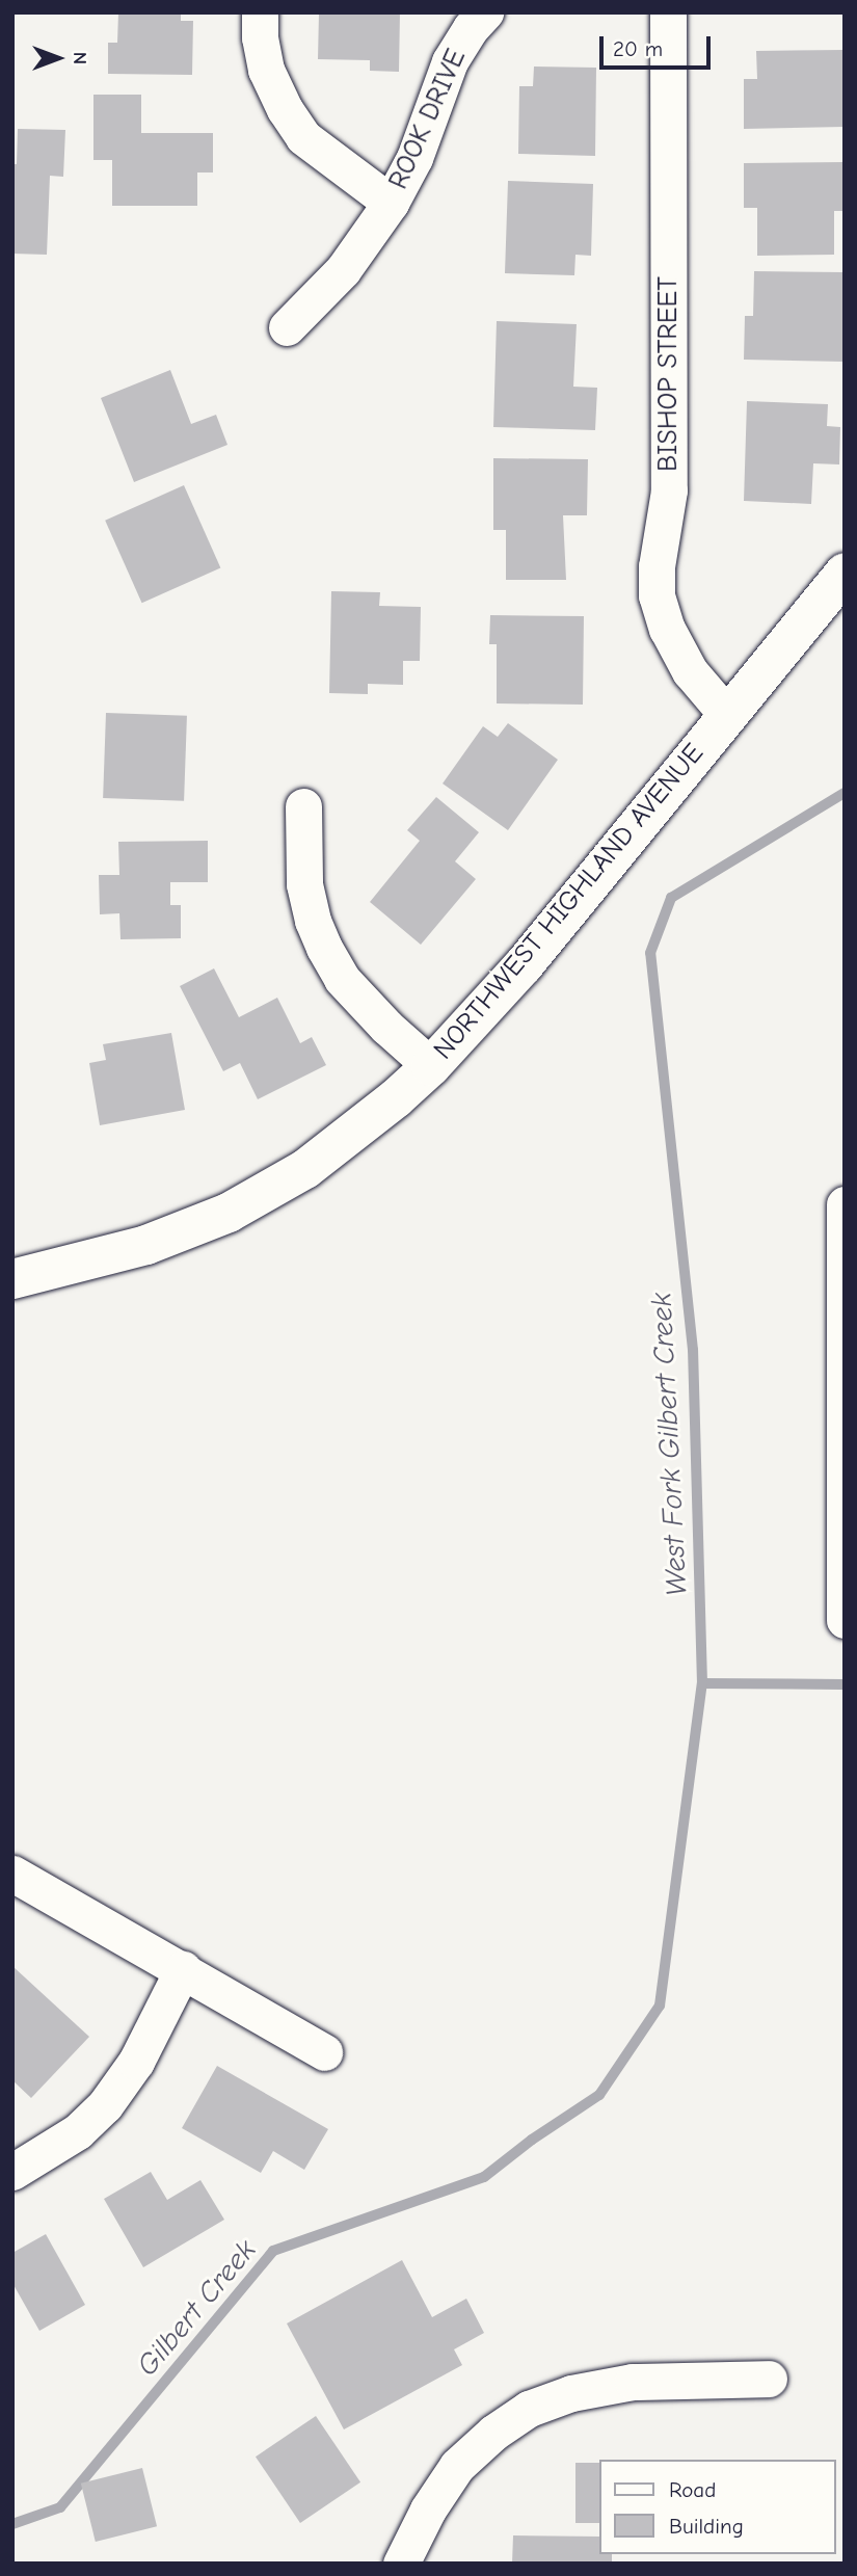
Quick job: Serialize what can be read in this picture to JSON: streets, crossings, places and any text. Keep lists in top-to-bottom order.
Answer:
{
  "streets": {
    "main road": ["NORTHWEST HIGHLAND AVENUE"],
    "street": ["ROOK DRIVE", "BISHOP STREET"]
  },
  "crossings": [
    ["BISHOP STREET", "NORTHWEST HIGHLAND AVENUE"]
  ],
  "water": ["West Fork Gilbert Creek", "Gilbert Creek"],
  "legend": ["Road", "Building"],
  "scale_bar": "20 m",
  "north": "right"
}
